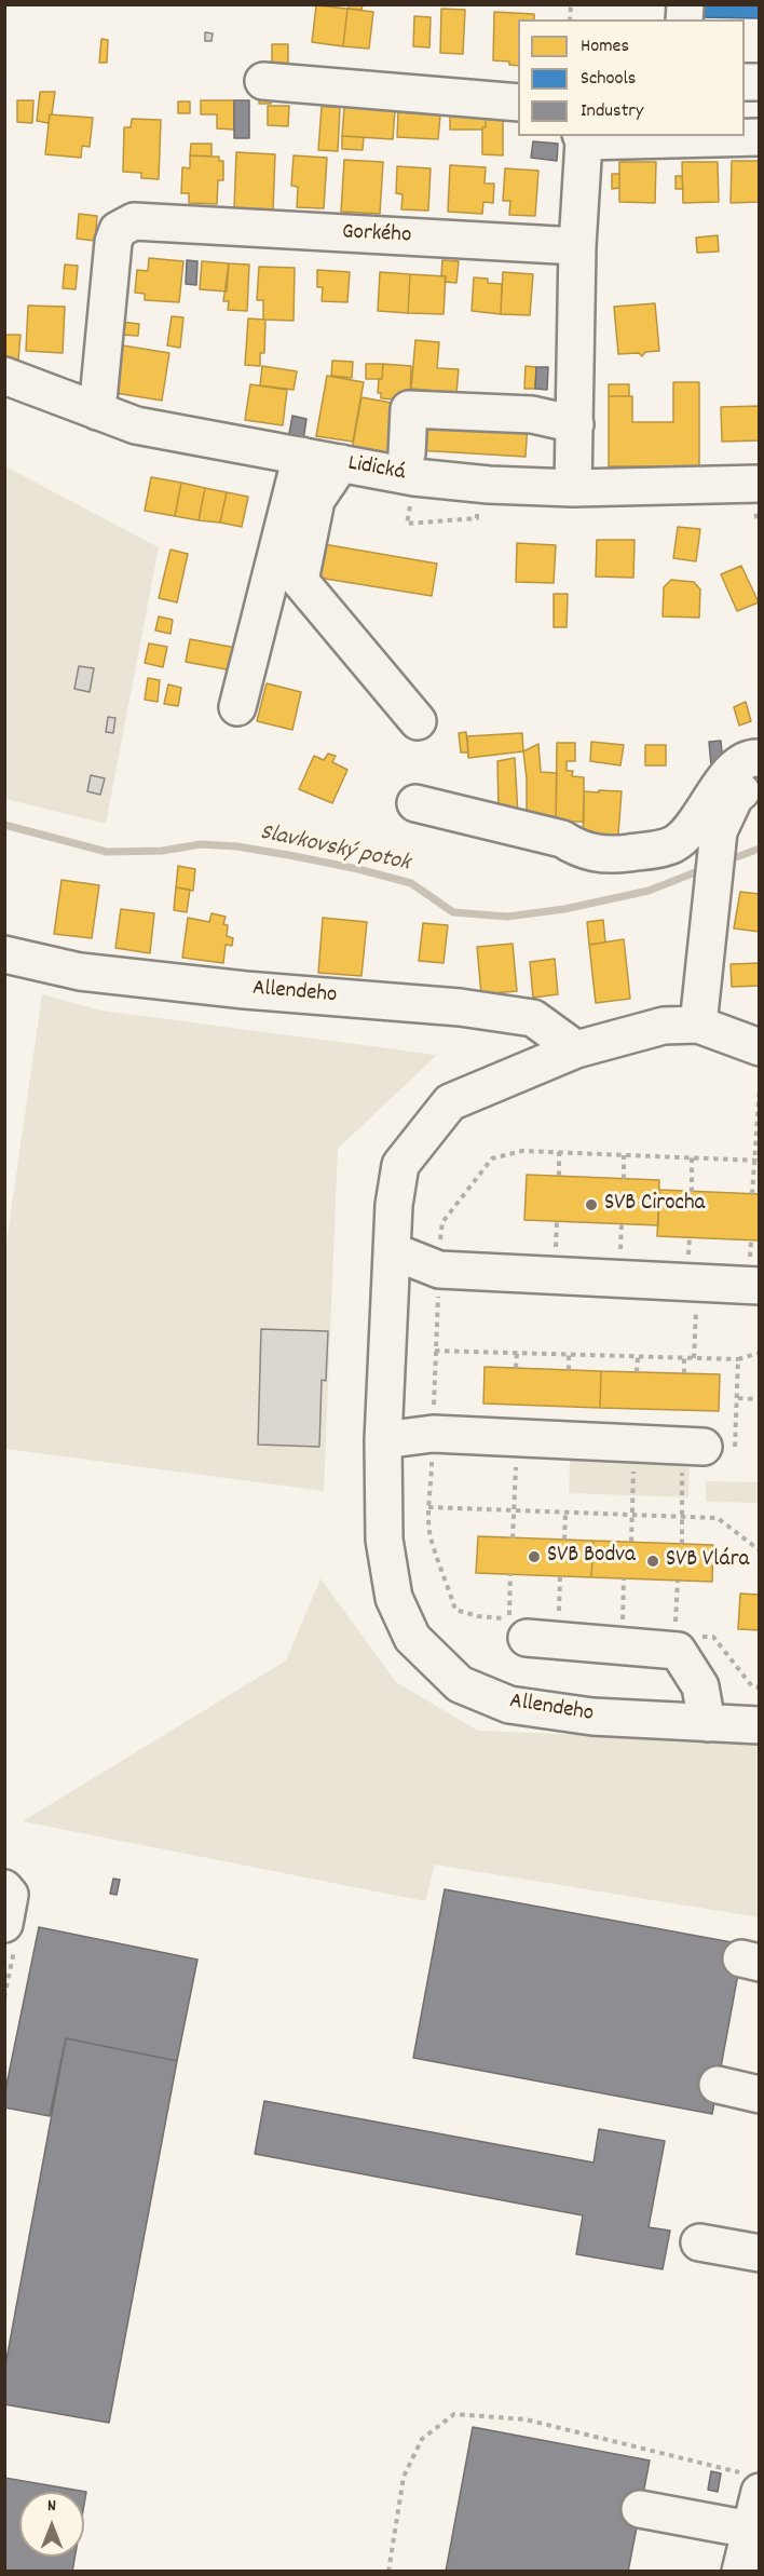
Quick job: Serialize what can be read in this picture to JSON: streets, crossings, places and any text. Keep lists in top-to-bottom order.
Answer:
{
  "streets": {
    "street": ["Gorkého", "Lidická", "Allendeho"]
  },
  "crossings": [
    ["Gorkého", "Lidická"]
  ],
  "water": ["Slavkovský potok"],
  "places": ["SVB Cirocha", "SVB Bodva", "SVB Vlára"],
  "legend": ["Homes", "Schools", "Industry"],
  "north": "top"
}
